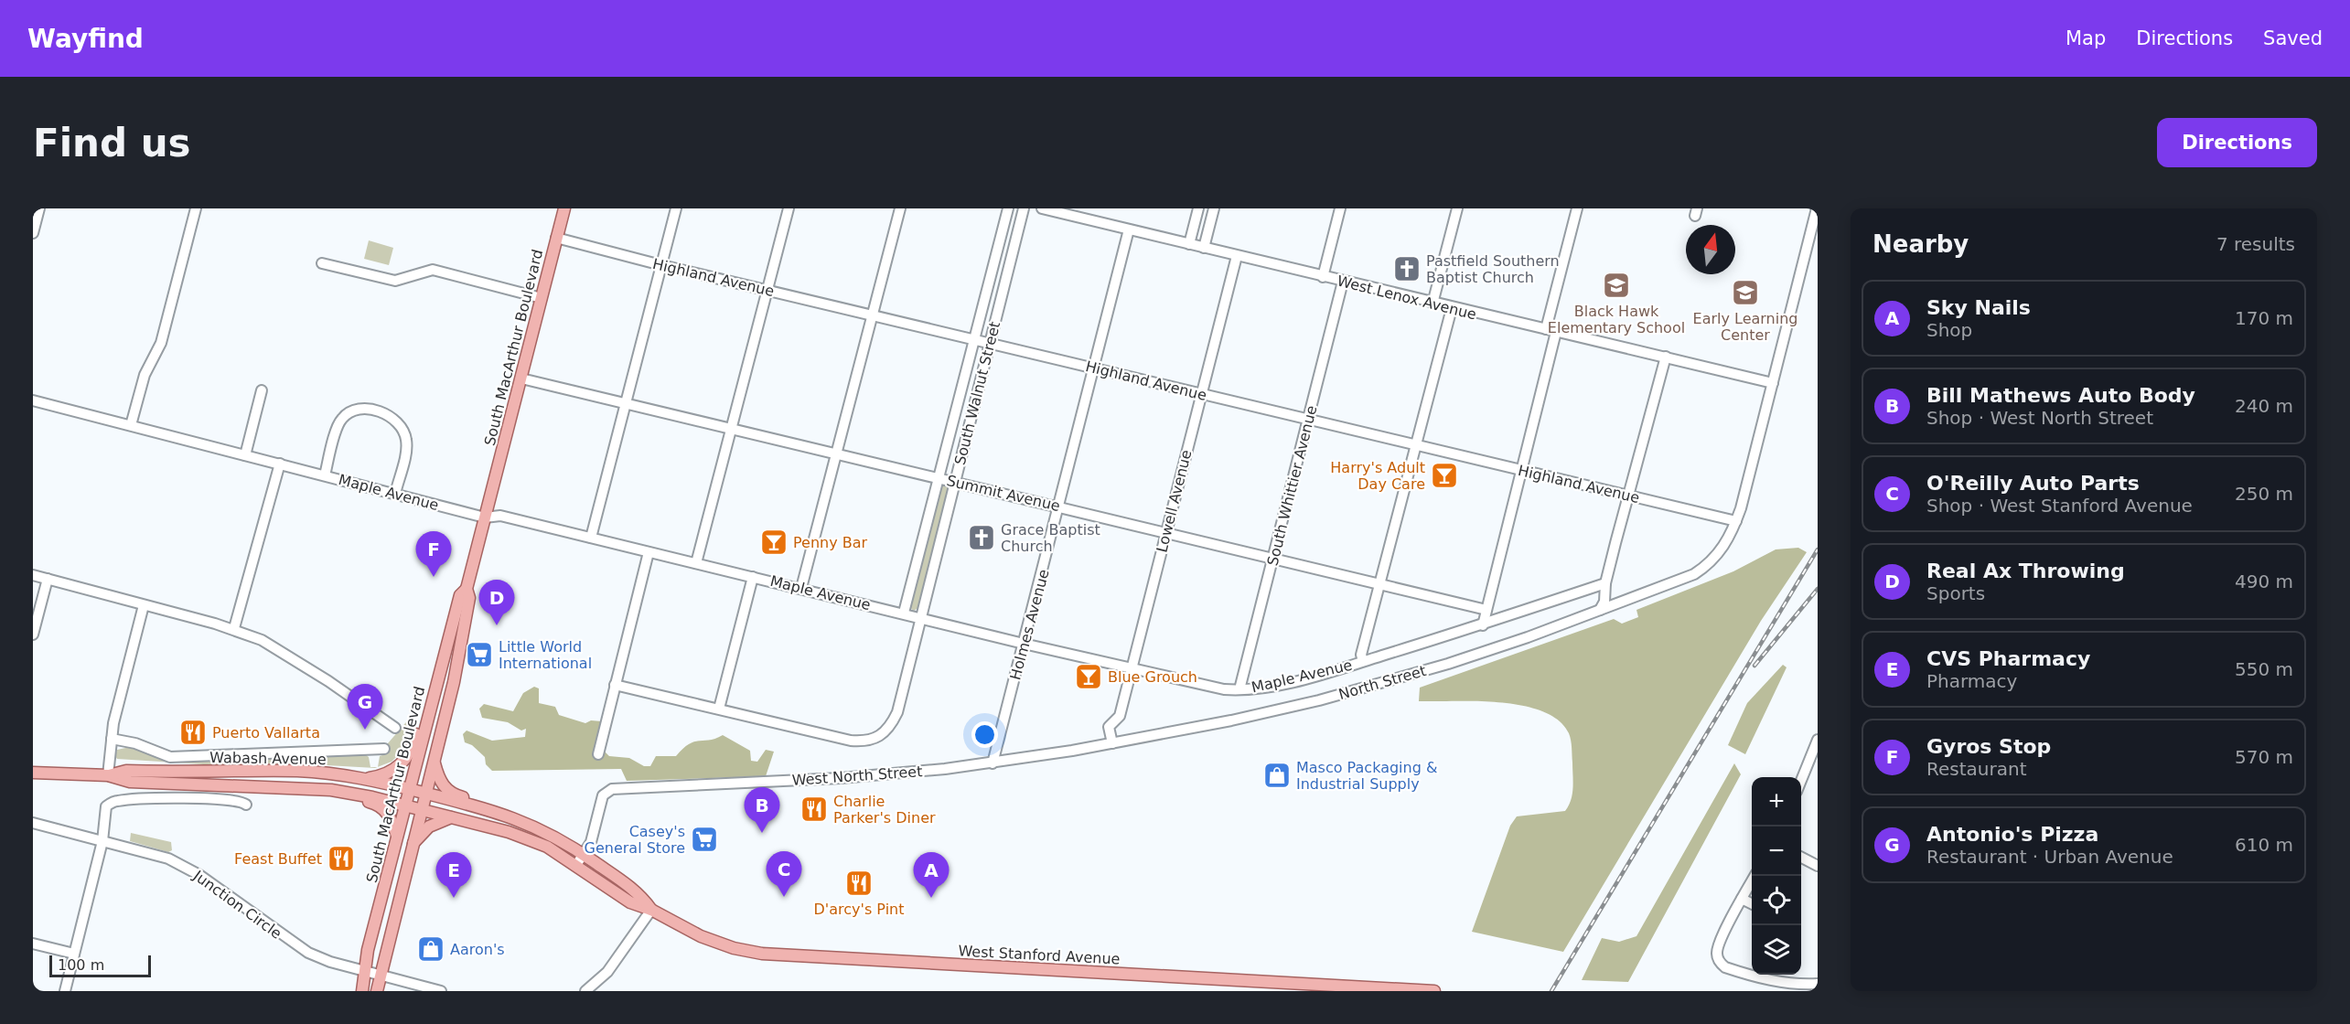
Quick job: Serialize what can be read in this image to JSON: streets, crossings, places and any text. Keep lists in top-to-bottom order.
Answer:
{
  "streets": {
    "main road": ["South MacArthur Boulevard", "Wabash Avenue", "West Stanford Avenue"],
    "street": [
      "Highland Avenue",
      "West Lenox Avenue",
      "South Walnut Street",
      "South Whittier Avenue",
      "Maple Avenue",
      "Summit Avenue",
      "Lowell Avenue",
      "Holmes Avenue",
      "North Street",
      "West North Street",
      "Junction Circle"
    ]
  },
  "crossings": [
    ["Highland Avenue", "South MacArthur Boulevard"],
    ["Highland Avenue", "South Walnut Street"],
    ["Highland Avenue", "South Whittier Avenue"],
    ["Highland Avenue", "Lowell Avenue"],
    ["Highland Avenue", "Holmes Avenue"],
    ["Highland Avenue", "North Street"],
    ["West Lenox Avenue", "South Whittier Avenue"],
    ["West Lenox Avenue", "Lowell Avenue"],
    ["West Lenox Avenue", "Holmes Avenue"],
    ["West Lenox Avenue", "North Street"],
    ["South MacArthur Boulevard", "Maple Avenue"],
    ["South MacArthur Boulevard", "Summit Avenue"],
    ["South MacArthur Boulevard", "Wabash Avenue"],
    ["South MacArthur Boulevard", "Junction Circle"],
    ["South MacArthur Boulevard", "West Stanford Avenue"],
    ["South Walnut Street", "Maple Avenue"],
    ["South Walnut Street", "Summit Avenue"],
    ["South Whittier Avenue", "Maple Avenue"],
    ["South Whittier Avenue", "Summit Avenue"],
    ["Maple Avenue", "Lowell Avenue"],
    ["Maple Avenue", "Holmes Avenue"],
    ["Summit Avenue", "Lowell Avenue"],
    ["Summit Avenue", "Holmes Avenue"],
    ["Lowell Avenue", "North Street"],
    ["Holmes Avenue", "North Street"],
    ["Holmes Avenue", "West North Street"],
    ["North Street", "West North Street"],
    ["Wabash Avenue", "West Stanford Avenue"],
    ["West North Street", "West Stanford Avenue"]
  ],
  "places": {
    "church": ["Pastfield Southern Baptist Church", "Grace Baptist Church"],
    "school or university": ["Black Hawk Elementary School", "Early Learning Center"],
    "bar": ["Harry's Adult Day Care", "Penny Bar", "Blue Grouch"],
    "supermarket": ["Little World International", "Casey's General Store"],
    "restaurant": [
      "Puerto Vallarta",
      "Charlie Parker's Diner",
      "Feast Buffet",
      "D'arcy's Pint"
    ],
    "shop": ["Masco Packaging & Industrial Supply", "Aaron's"]
  },
  "scale_bar": "100 m",
  "north": "top",
  "page": {
    "header": "Wayfind",
    "nav": ["Map", "Directions", "Saved"],
    "buttons": "Directions",
    "title": "Find us",
    "heading": ["Nearby", "7 results"],
    "list": [
      {
        "mark": "A",
        "name": "Sky Nails",
        "note": "Shop",
        "value": "170 m"
      },
      {
        "mark": "B",
        "name": "Bill Mathews Auto Body",
        "note": "Shop · West North Street",
        "value": "240 m"
      },
      {
        "mark": "C",
        "name": "O'Reilly Auto Parts",
        "note": "Shop · West Stanford Avenue",
        "value": "250 m"
      },
      {
        "mark": "D",
        "name": "Real Ax Throwing",
        "note": "Sports",
        "value": "490 m"
      },
      {
        "mark": "E",
        "name": "CVS Pharmacy",
        "note": "Pharmacy",
        "value": "550 m"
      },
      {
        "mark": "F",
        "name": "Gyros Stop",
        "note": "Restaurant",
        "value": "570 m"
      },
      {
        "mark": "G",
        "name": "Antonio's Pizza",
        "note": "Restaurant · Urban Avenue",
        "value": "610 m"
      }
    ],
    "pins": [
      "F",
      "D",
      "G",
      "B",
      "C",
      "A",
      "E"
    ],
    "map_buttons": ["+", "−"],
    "scale": "100 m"
  }
}
